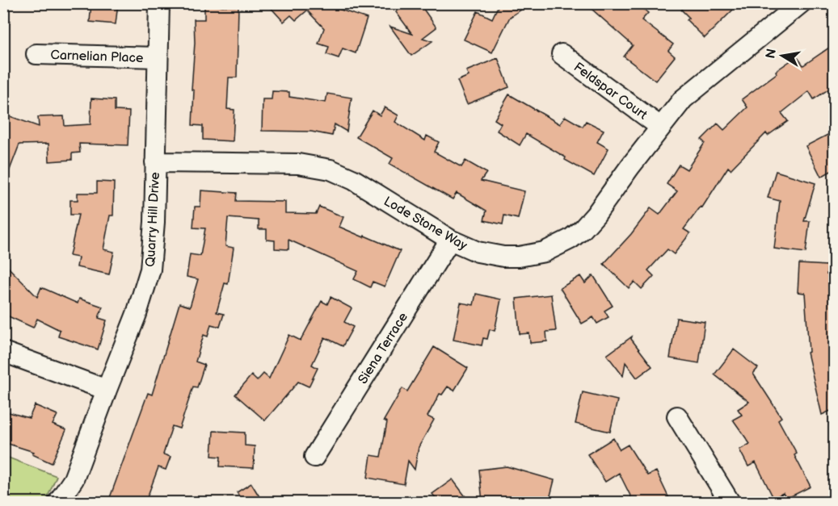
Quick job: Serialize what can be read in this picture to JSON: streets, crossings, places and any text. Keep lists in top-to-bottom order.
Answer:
{
  "streets": {
    "street": [
      "Carnelian Place",
      "Feldspar Court",
      "Quarry Hill Drive",
      "Lode Stone Way",
      "Siena Terrace"
    ]
  },
  "crossings": [
    ["Carnelian Place", "Quarry Hill Drive"],
    ["Feldspar Court", "Lode Stone Way"],
    ["Quarry Hill Drive", "Lode Stone Way"],
    ["Lode Stone Way", "Siena Terrace"]
  ],
  "north": "left"
}
